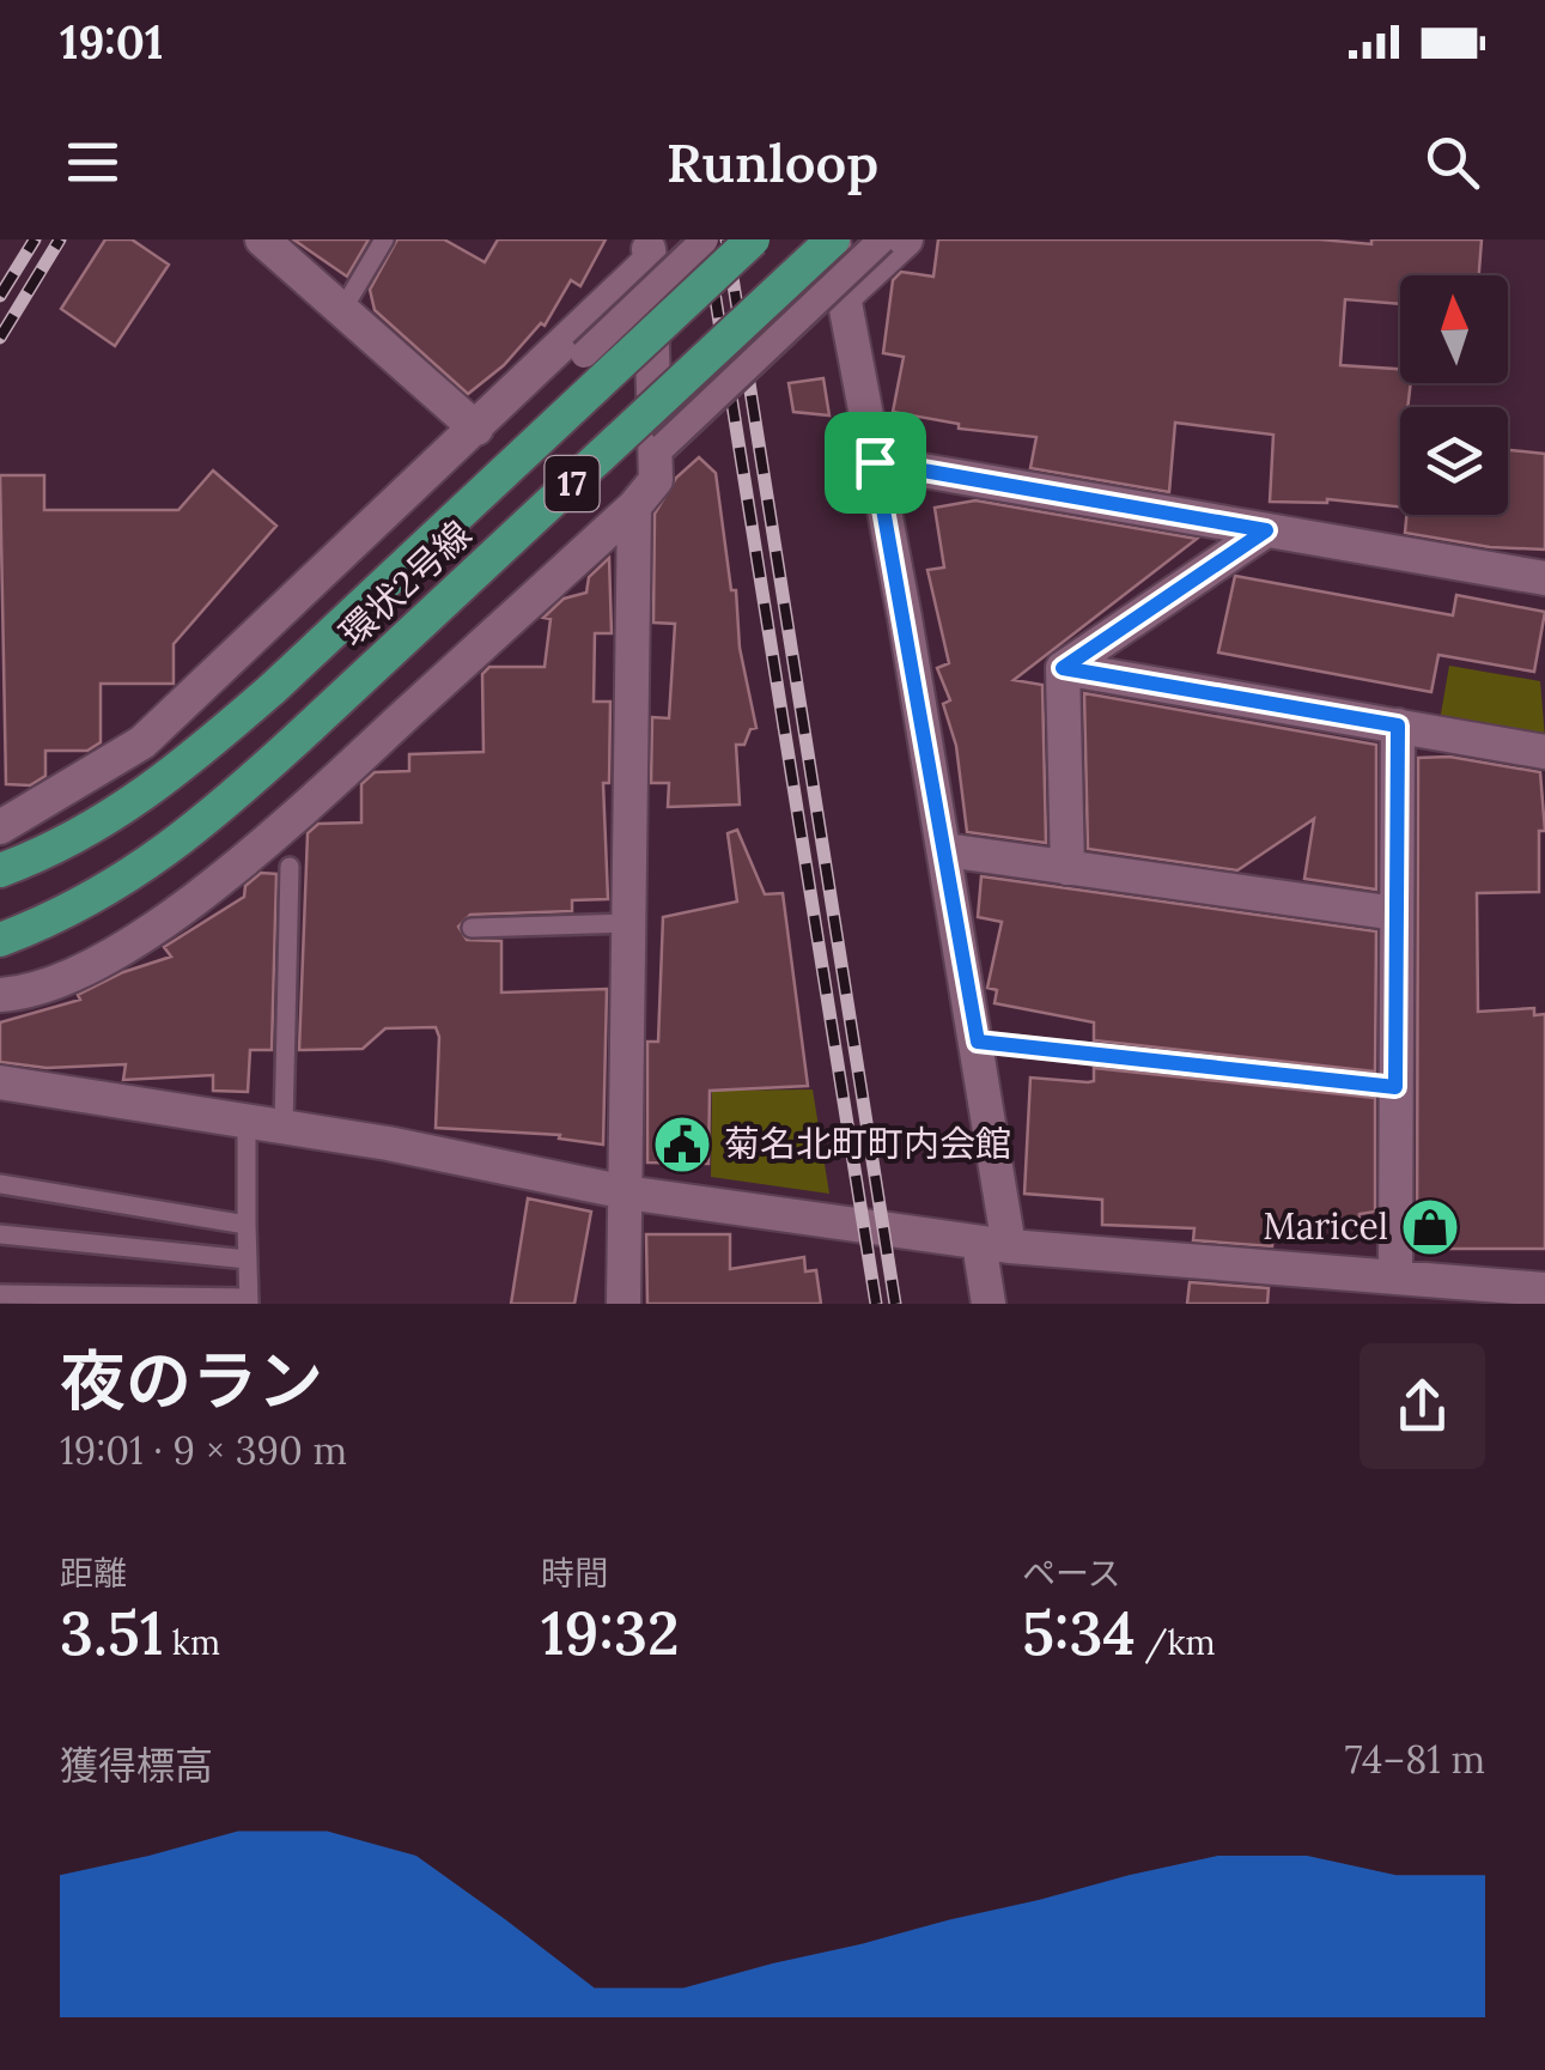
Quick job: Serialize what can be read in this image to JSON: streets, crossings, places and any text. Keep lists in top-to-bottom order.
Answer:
{
  "streets": {
    "main road": ["17", "環状2号線"]
  },
  "places": {
    "public building": ["菊名北町町内会館"],
    "shop": ["Maricel"]
  },
  "north": "top",
  "page": {
    "status": "19:01",
    "header": "Runloop",
    "heading": ["夜のラン", "19:01 · 9 × 390 m"],
    "stats": [
      ["距離", "3.51 km"],
      ["時間", "19:32"],
      ["ペース", "5:34 /km"]
    ],
    "chart": ["獲得標高", "74–81 m"]
  }
}
